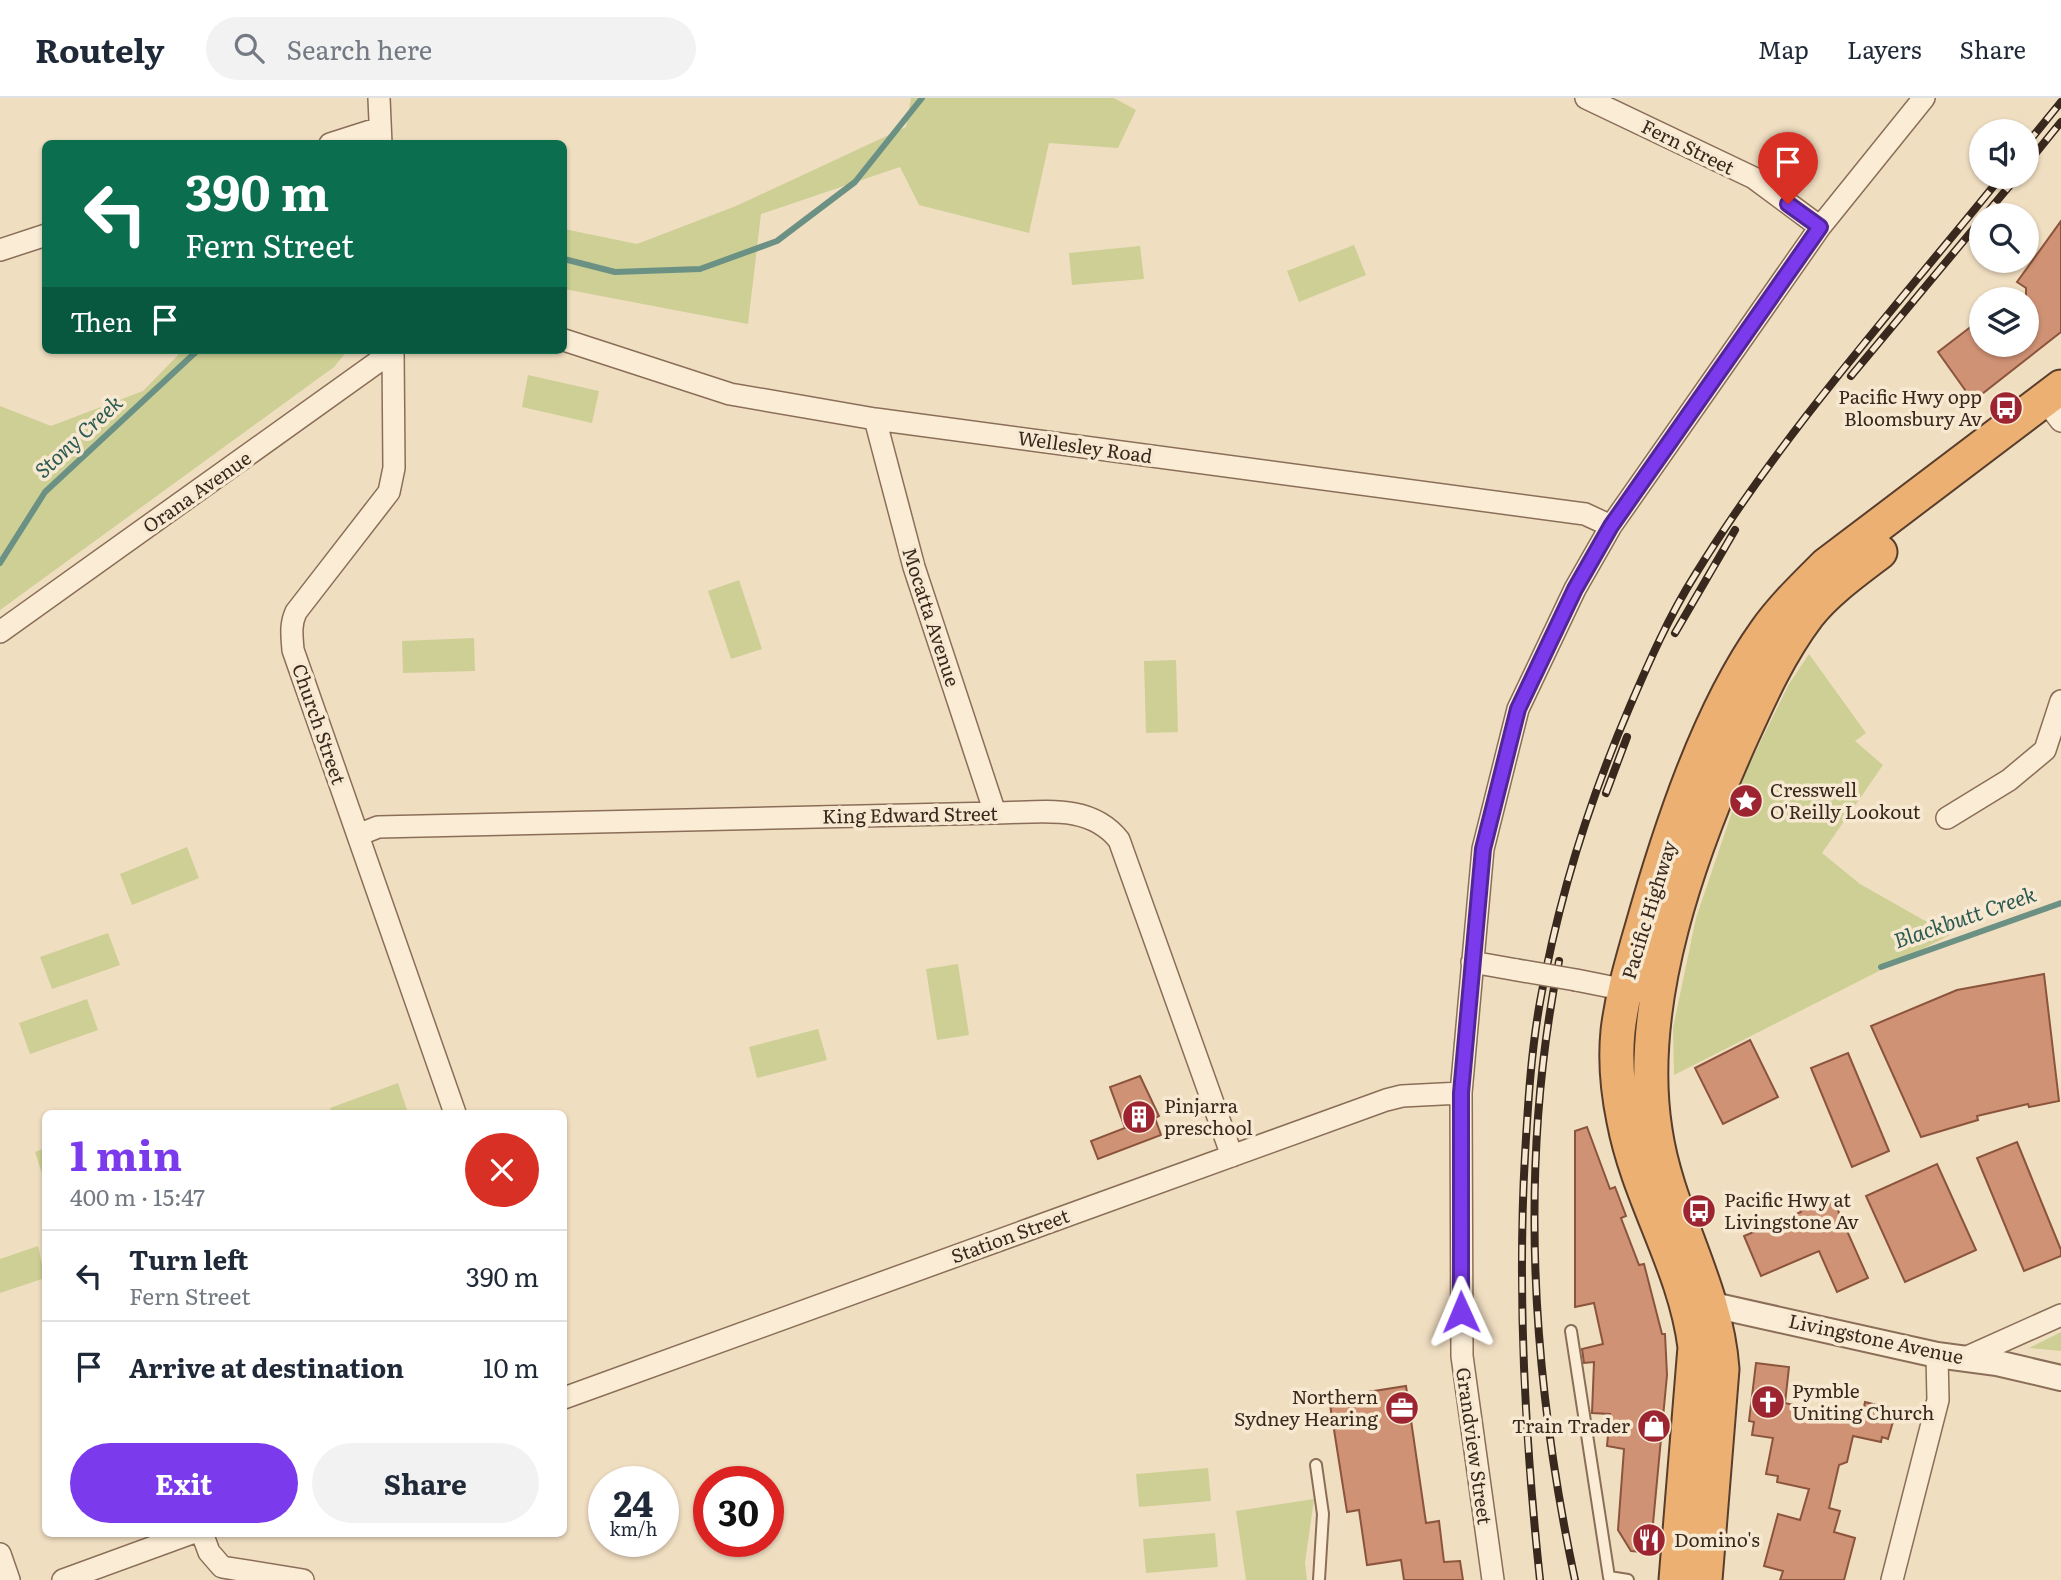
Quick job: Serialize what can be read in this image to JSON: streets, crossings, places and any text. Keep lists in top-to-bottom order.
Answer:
{
  "streets": {
    "highway": ["Pacific Highway"],
    "street": [
      "Fern Street",
      "Wellesley Road",
      "Orana Avenue",
      "Mocatta Avenue",
      "Church Street",
      "King Edward Street",
      "Station Street",
      "Livingstone Avenue",
      "Grandview Street"
    ]
  },
  "crossings": [
    ["Fern Street", "Grandview Street"],
    ["Wellesley Road", "Mocatta Avenue"],
    ["Wellesley Road", "Grandview Street"],
    ["Mocatta Avenue", "King Edward Street"],
    ["Church Street", "King Edward Street"],
    ["King Edward Street", "Station Street"],
    ["Pacific Highway", "Livingstone Avenue"],
    ["Station Street", "Grandview Street"]
  ],
  "water": ["Stony Creek", "Blackbutt Creek"],
  "places": {
    "bus stop": ["Pacific Hwy opp Bloomsbury Av", "Pacific Hwy at Livingstone Av"],
    "place": ["Cresswell O'Reilly Lookout"],
    "building": ["Pinjarra preschool"],
    "church": ["Pymble Uniting Church"],
    "office": ["Northern Sydney Hearing"],
    "shop": ["Train Trader"],
    "restaurant": ["Domino's"]
  },
  "page": {
    "header": "Routely",
    "search": "Search here",
    "nav": ["Map", "Layers", "Share"],
    "turn": ["390 m", "Fern Street"],
    "then": "Then",
    "heading": ["1 min", "400 m · 15:47"],
    "list": [
      {
        "name": "Turn left",
        "note": "Fern Street",
        "value": "390 m"
      },
      {
        "name": "Arrive at destination",
        "value": "10 m"
      }
    ],
    "buttons": ["Exit", "Share"],
    "speed": "24 km/h",
    "limit": "30"
  }
}
